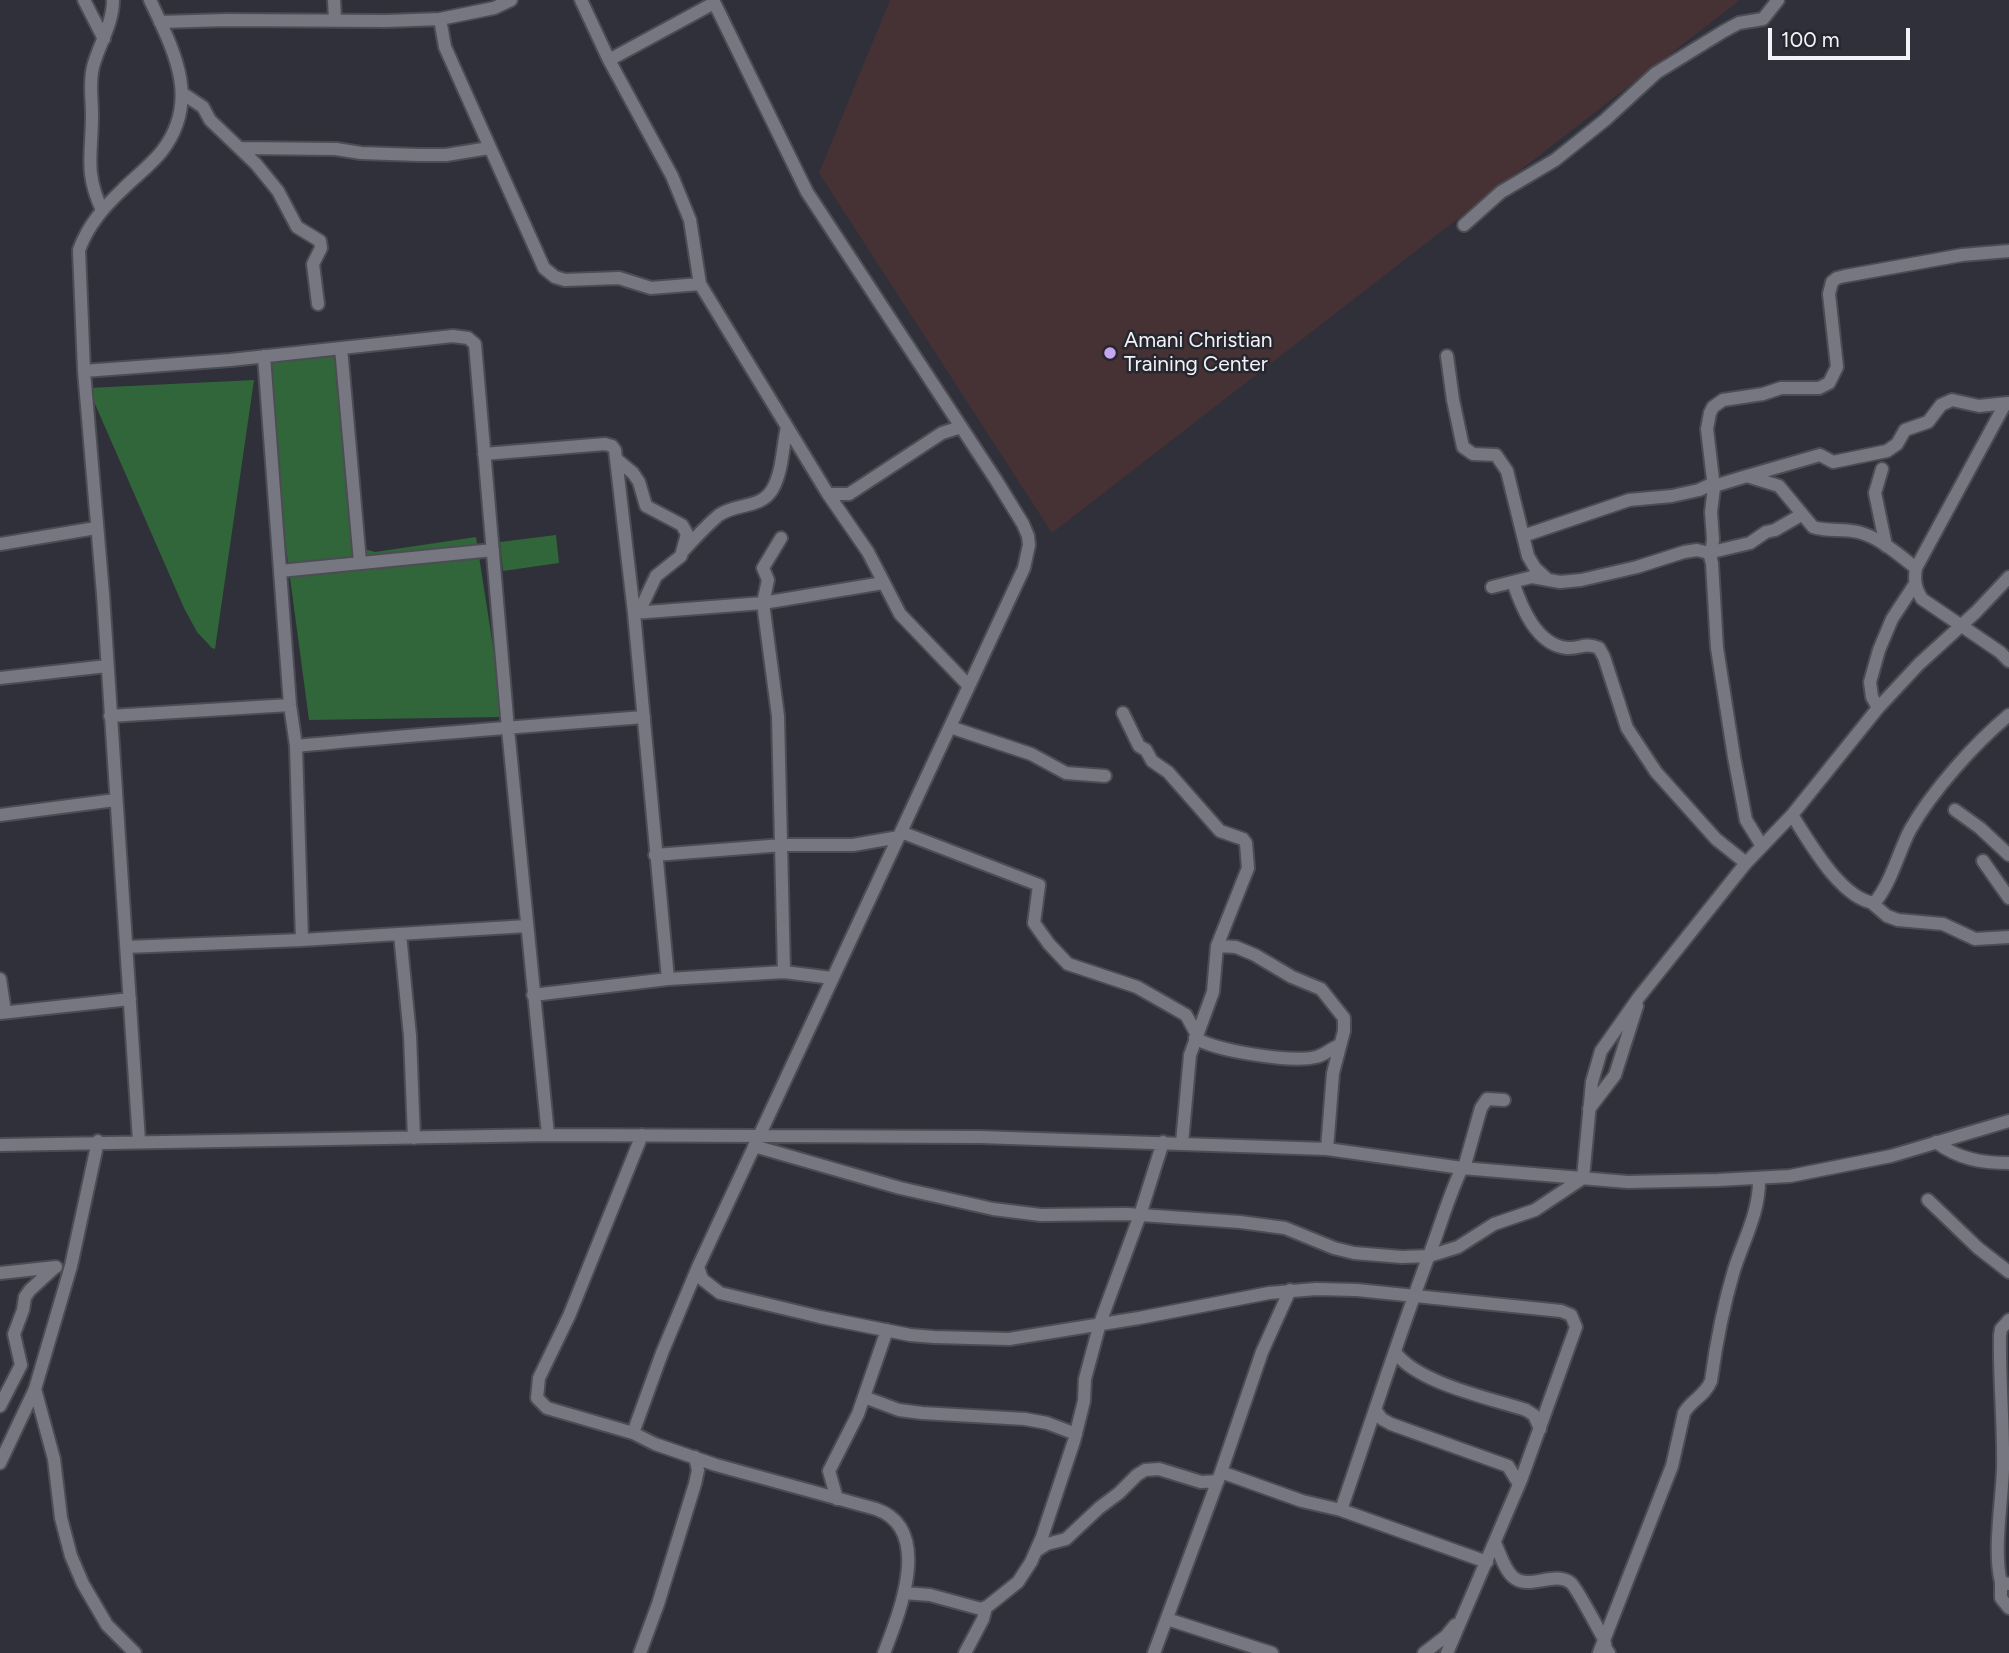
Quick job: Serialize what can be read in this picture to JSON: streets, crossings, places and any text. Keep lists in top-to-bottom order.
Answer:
{
  "places": ["Amani Christian Training Center"],
  "scale_bar": "100 m"
}
